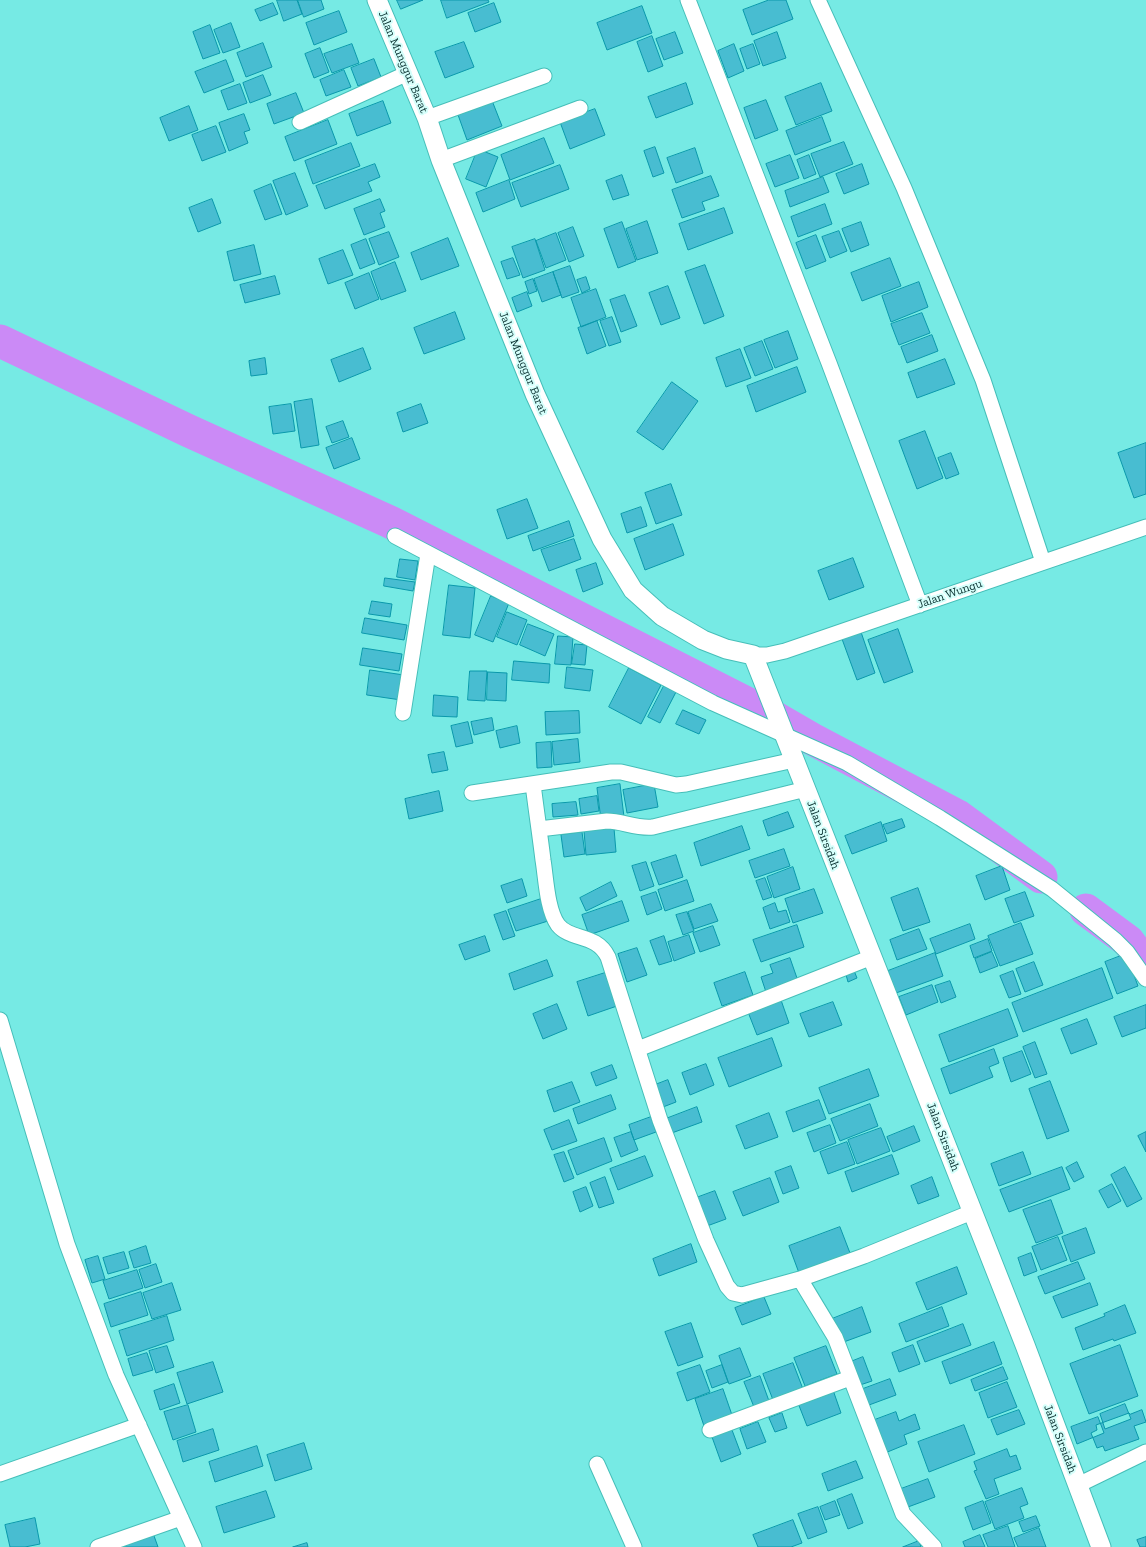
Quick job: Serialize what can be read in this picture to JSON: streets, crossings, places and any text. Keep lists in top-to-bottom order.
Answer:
{
  "streets": {
    "street": ["Jalan Munggur Barat", "Jalan Wungu", "Jalan Sirsidah"]
  },
  "crossings": [
    ["Jalan Munggur Barat", "Jalan Wungu"],
    ["Jalan Munggur Barat", "Jalan Sirsidah"],
    ["Jalan Wungu", "Jalan Sirsidah"]
  ]
}
